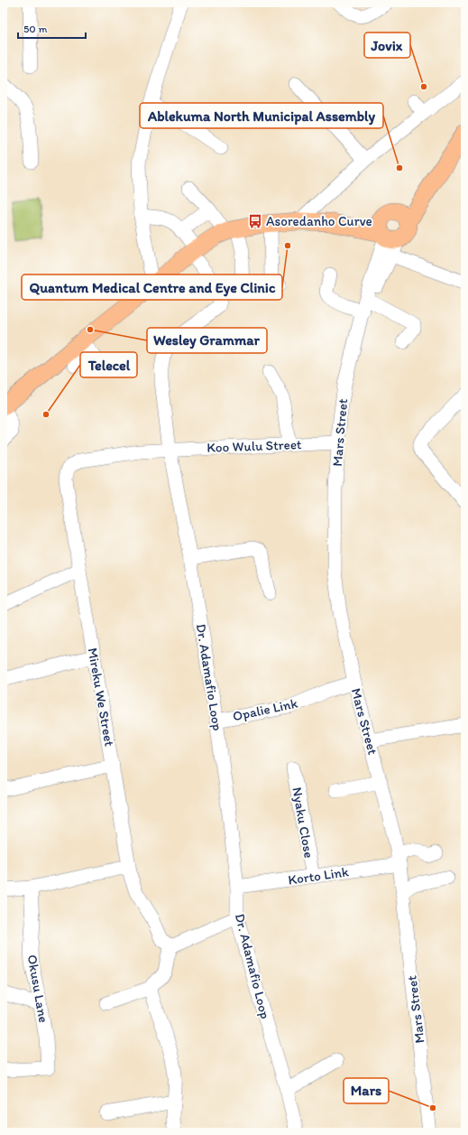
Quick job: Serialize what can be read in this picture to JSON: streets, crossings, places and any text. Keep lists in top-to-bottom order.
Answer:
{
  "streets": {
    "street": [
      "Mars Street",
      "Koo Wulu Street",
      "Dr. Adamafio Loop",
      "Mireku We Street",
      "Opalie Link",
      "Nyaku Close",
      "Korto Link",
      "Okusu Lane"
    ]
  },
  "crossings": [
    ["Mars Street", "Koo Wulu Street"],
    ["Mars Street", "Opalie Link"],
    ["Mars Street", "Korto Link"],
    ["Koo Wulu Street", "Dr. Adamafio Loop"],
    ["Koo Wulu Street", "Mireku We Street"],
    ["Dr. Adamafio Loop", "Mireku We Street"],
    ["Dr. Adamafio Loop", "Opalie Link"],
    ["Dr. Adamafio Loop", "Korto Link"],
    ["Nyaku Close", "Korto Link"]
  ],
  "places": {
    "other": [
      "Jovix",
      "Ablekuma North Municipal Assembly",
      "Quantum Medical Centre and Eye Clinic",
      "Wesley Grammar",
      "Telecel",
      "Mars"
    ],
    "bus stop": ["Asoredanho Curve"]
  },
  "scale_bar": "50 m"
}
